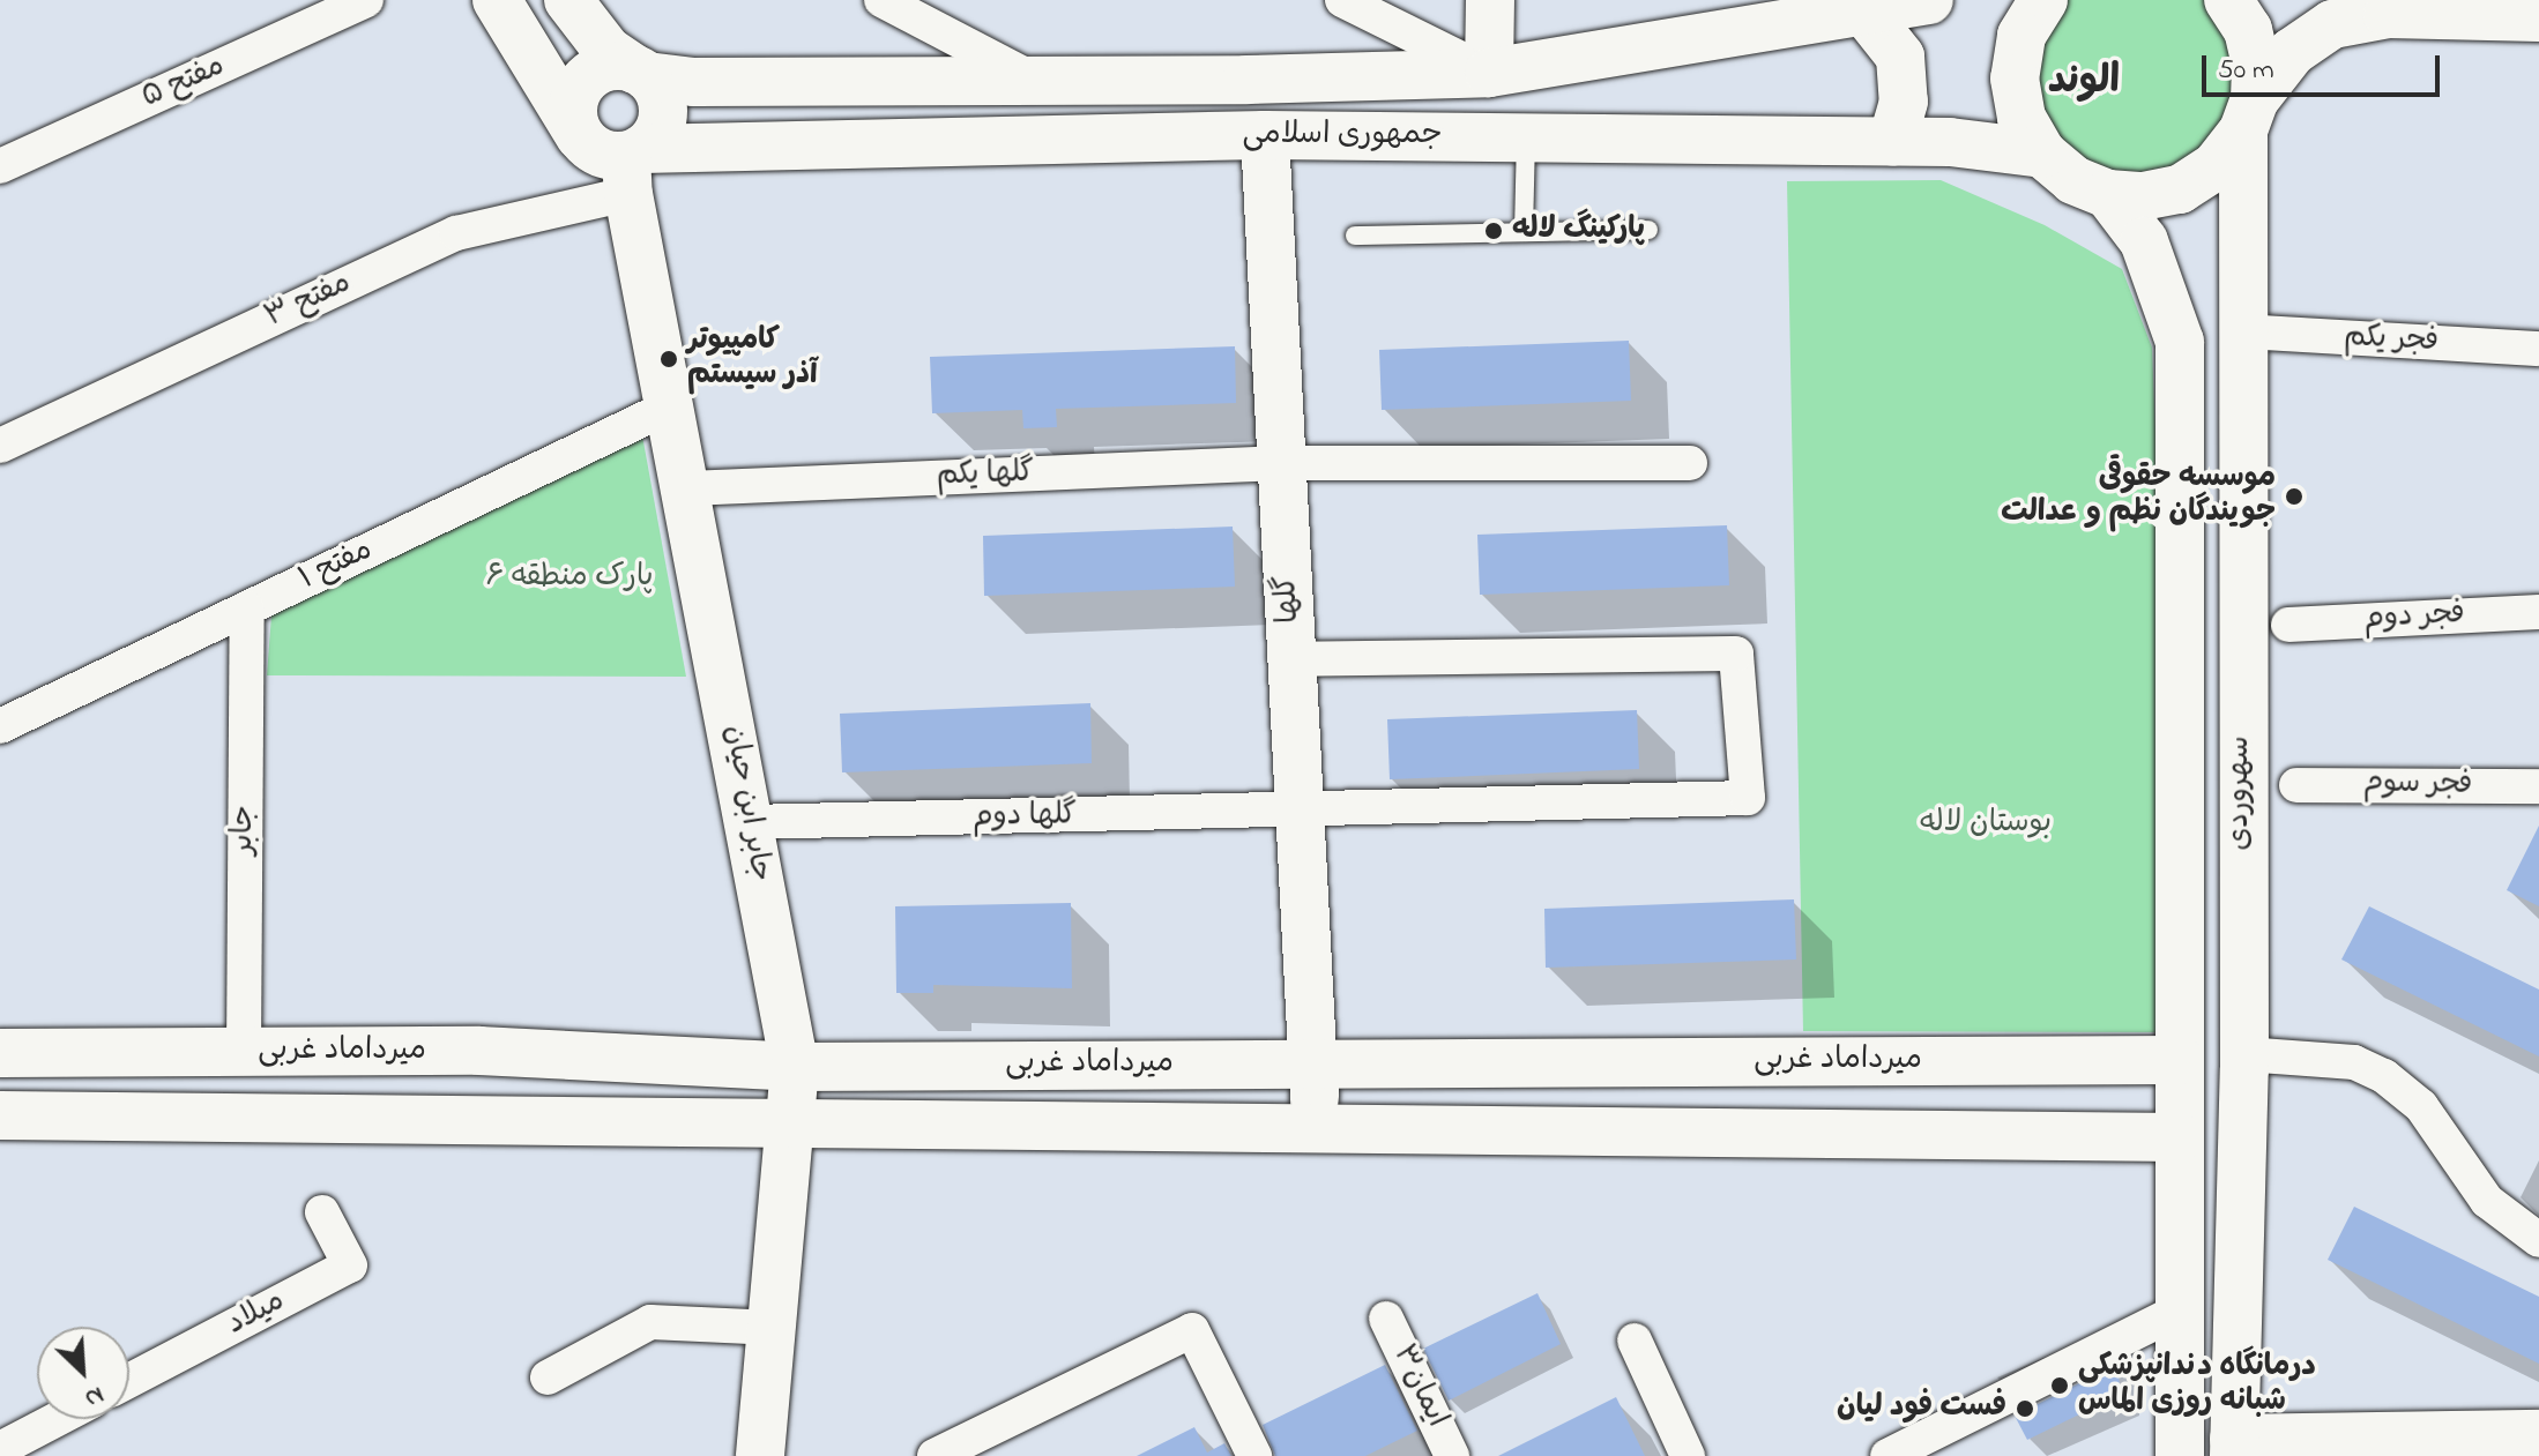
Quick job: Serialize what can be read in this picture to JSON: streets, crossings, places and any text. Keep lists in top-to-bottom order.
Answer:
{
  "streets": {
    "street": [
      "مفتح ۵",
      "جمهوری اسلامی",
      "مفتح ۳",
      "فجر یکم",
      "گلها یکم",
      "مفتح ۱",
      "گلها",
      "فجر دوم",
      "فجر سوم",
      "سهروردی",
      "جابر ابن حیان",
      "گلها دوم",
      "جابر",
      "میرداماد غربی",
      "میلاد",
      "ایمان۳"
    ]
  },
  "crossings": [
    ["جمهوری اسلامی", "مفتح ۳"],
    ["جمهوری اسلامی", "گلها"],
    ["جمهوری اسلامی", "جابر ابن حیان"],
    ["مفتح ۳", "جابر ابن حیان"],
    ["فجر یکم", "سهروردی"],
    ["گلها یکم", "گلها"],
    ["گلها یکم", "جابر ابن حیان"],
    ["مفتح ۱", "جابر ابن حیان"],
    ["مفتح ۱", "جابر"],
    ["گلها", "گلها دوم"],
    ["گلها", "میرداماد غربی"],
    ["سهروردی", "میرداماد غربی"],
    ["جابر ابن حیان", "گلها دوم"],
    ["جابر ابن حیان", "میرداماد غربی"],
    ["جابر", "میرداماد غربی"]
  ],
  "districts": ["الوند"],
  "parks": ["پارک منطقه ۶", "بوستان لاله"],
  "places": [
    "پارکینگ لاله",
    "کامپیوتر آذر سیستم",
    "موسسه حقوقی جویندگان نظم و عدالت",
    "درمانگاه دندان‍‍پزشکی شبانه روزی الماس",
    "فست فود لیان"
  ],
  "scale_bar": "50 m",
  "north": "bottom right"
}
